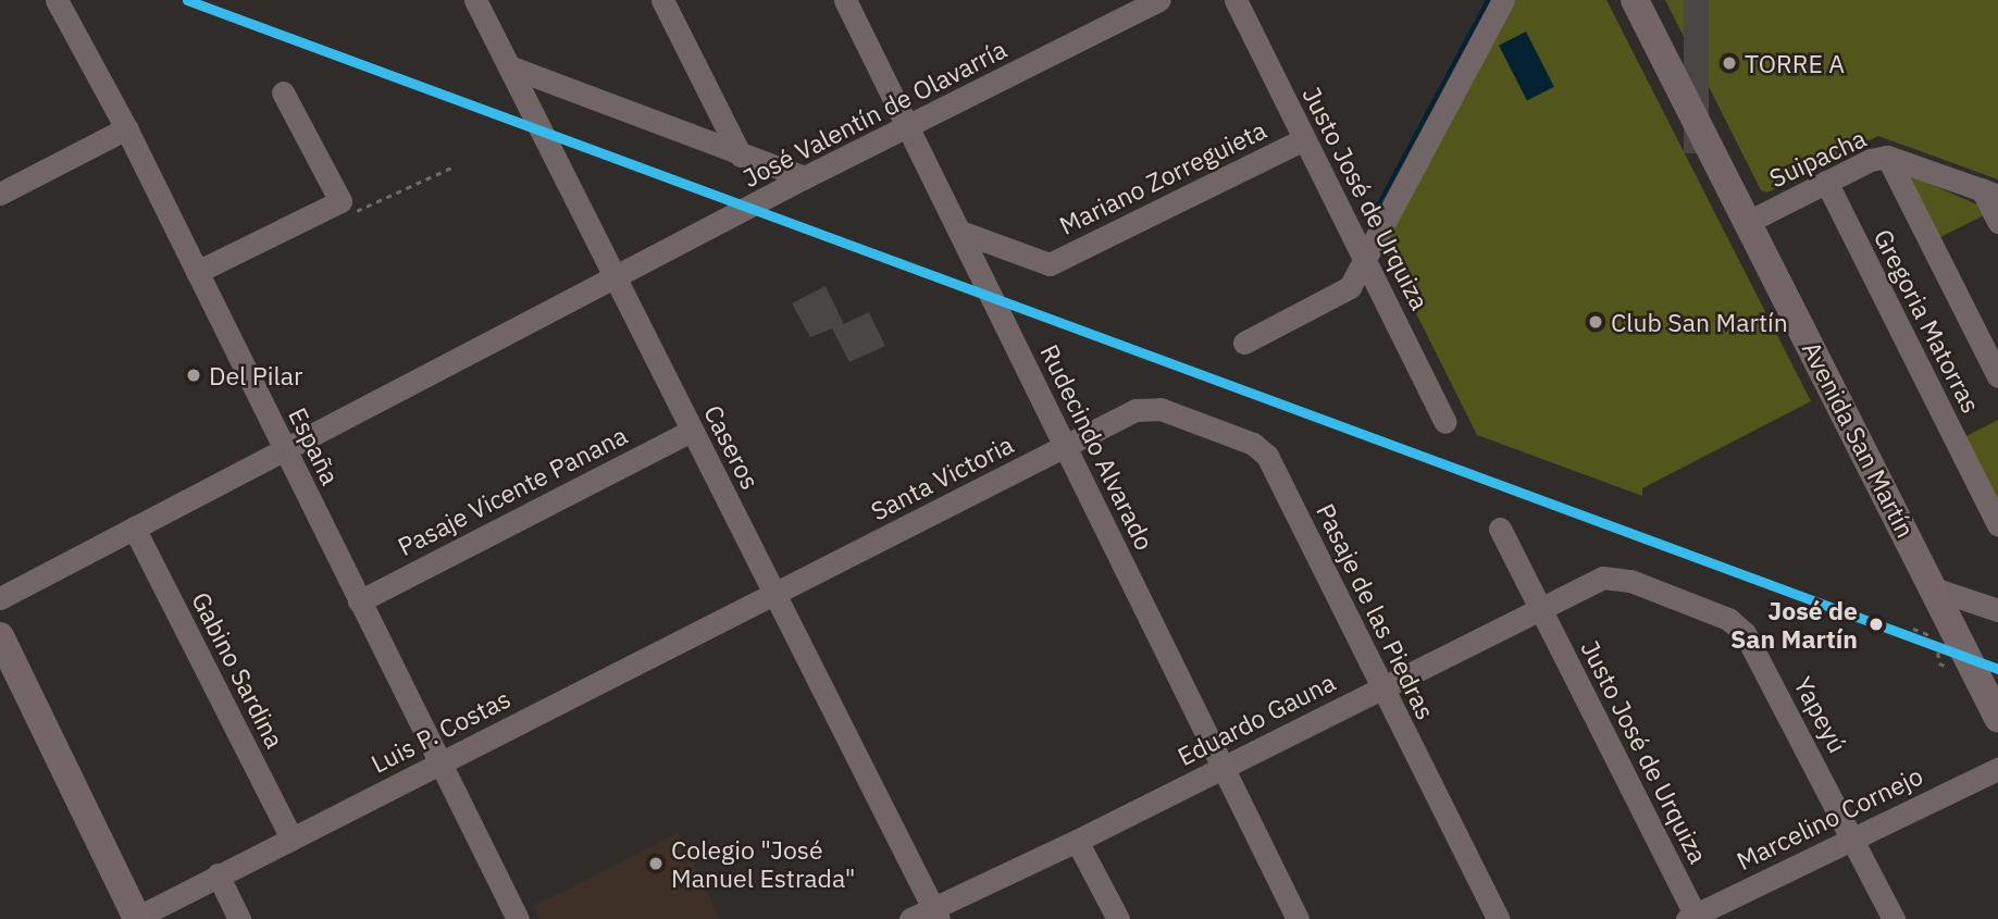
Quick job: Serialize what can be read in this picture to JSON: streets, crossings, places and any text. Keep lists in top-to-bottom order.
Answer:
{
  "streets": {
    "main road": ["Avenida San Martín"],
    "street": [
      "José Valentín de Olavarría",
      "Suipacha",
      "Mariano Zorreguieta",
      "Justo José de Urquiza",
      "Gregoria Matorras",
      "España",
      "Caseros",
      "Rudecindo Alvarado",
      "Santa Victoria",
      "Pasaje Vicente Panana",
      "Pasaje de las Piedras",
      "Gabino Sardina",
      "Yapeyú",
      "Eduardo Gauna",
      "Luis P. Costas",
      "Marcelino Cornejo"
    ]
  },
  "crossings": [
    ["José Valentín de Olavarría", "España"],
    ["José Valentín de Olavarría", "Caseros"],
    ["José Valentín de Olavarría", "Rudecindo Alvarado"],
    ["José Valentín de Olavarría", "Gabino Sardina"],
    ["Suipacha", "Gregoria Matorras"],
    ["Suipacha", "Avenida San Martín"],
    ["Mariano Zorreguieta", "Justo José de Urquiza"],
    ["Mariano Zorreguieta", "Rudecindo Alvarado"],
    ["Justo José de Urquiza", "Eduardo Gauna"],
    ["Justo José de Urquiza", "Marcelino Cornejo"],
    ["España", "Pasaje Vicente Panana"],
    ["España", "Luis P. Costas"],
    ["Caseros", "Santa Victoria"],
    ["Caseros", "Pasaje Vicente Panana"],
    ["Caseros", "Eduardo Gauna"],
    ["Caseros", "Luis P. Costas"],
    ["Rudecindo Alvarado", "Santa Victoria"],
    ["Rudecindo Alvarado", "Eduardo Gauna"],
    ["Santa Victoria", "Pasaje de las Piedras"],
    ["Santa Victoria", "Luis P. Costas"],
    ["Pasaje de las Piedras", "Eduardo Gauna"],
    ["Gabino Sardina", "Luis P. Costas"],
    ["Yapeyú", "Eduardo Gauna"],
    ["Yapeyú", "Marcelino Cornejo"]
  ],
  "places": [
    "TORRE A",
    "Club San Martín",
    "Del Pilar",
    "José de San Martín",
    "Colegio \"José Manuel Estrada\""
  ]
}
